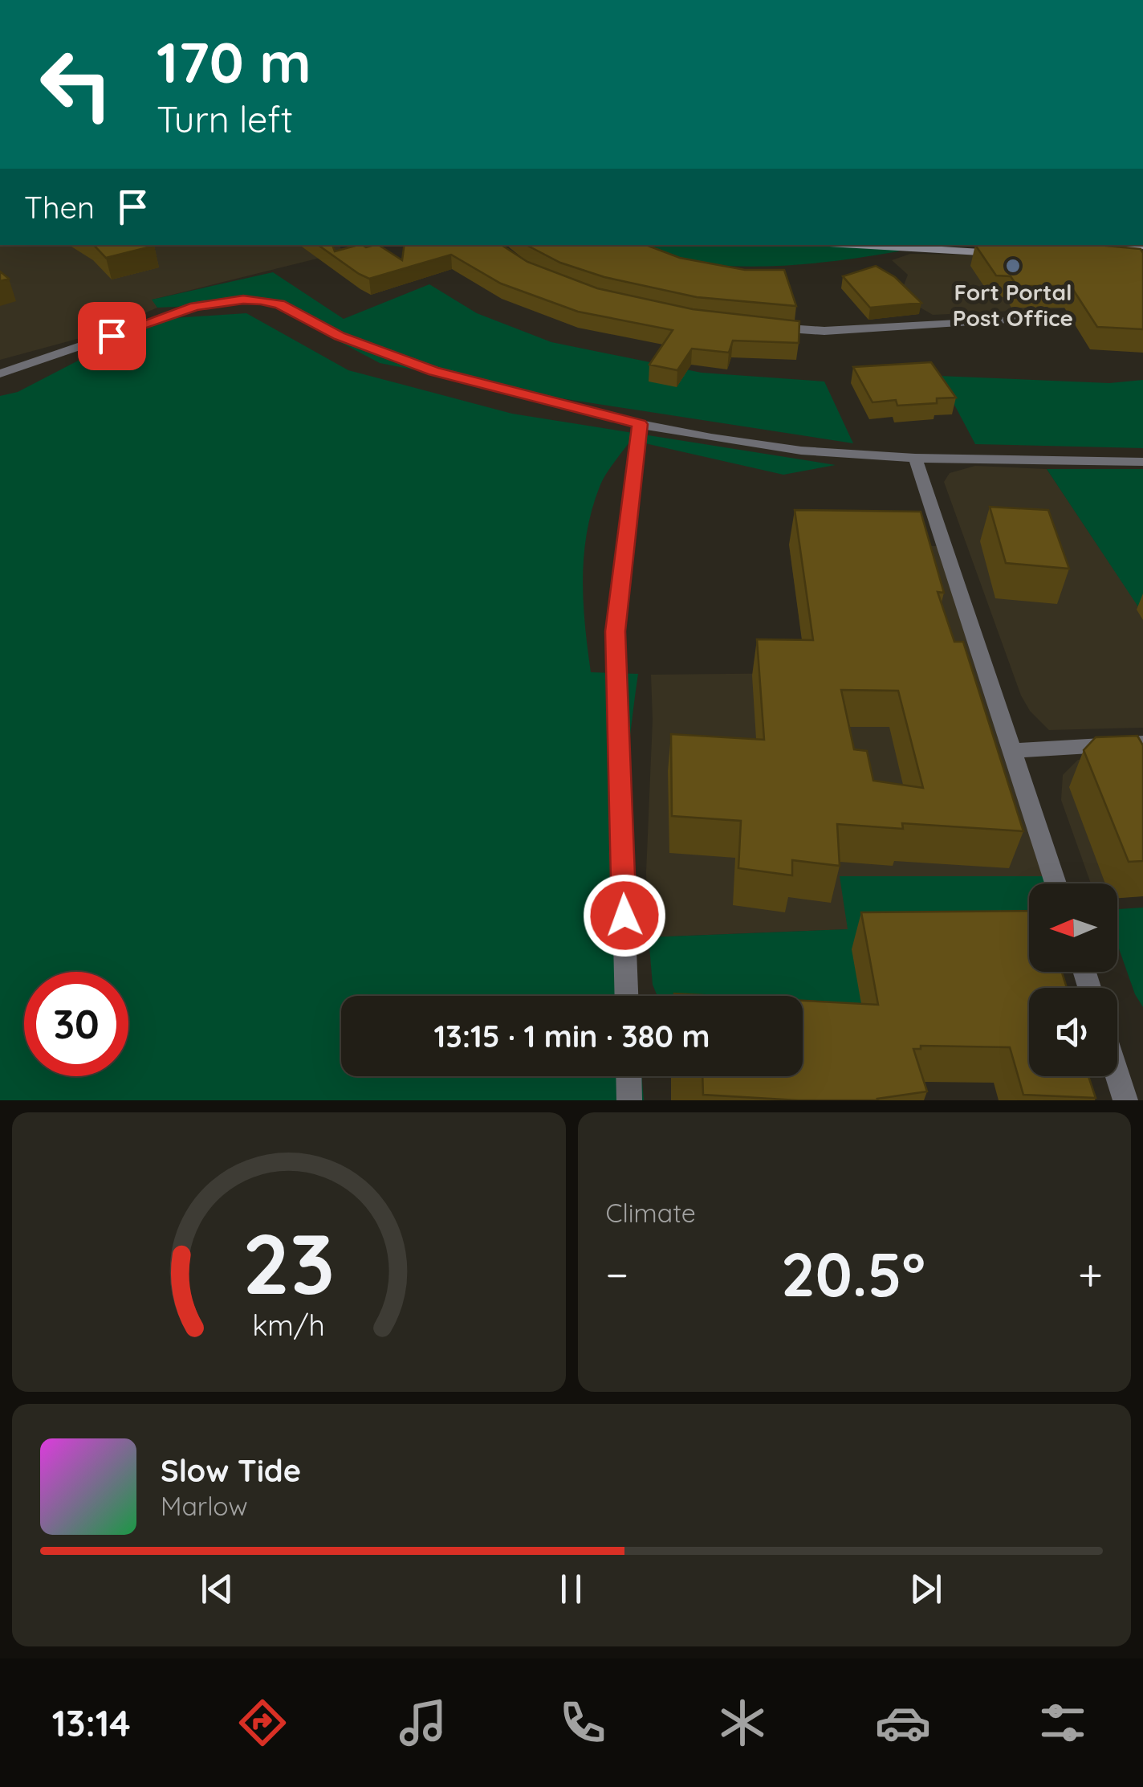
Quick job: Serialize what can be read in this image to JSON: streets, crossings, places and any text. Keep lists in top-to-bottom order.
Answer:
{
  "places": ["Fort Portal Post Office"],
  "north": "left",
  "page": {
    "turn": ["170 m", "Turn left"],
    "then": "Then",
    "limit": "30",
    "trip": "13:15 · 1 min · 380 m",
    "tile": "Climate",
    "heat": ["−", "20.5°", "+"],
    "song": ["Slow Tide", "Marlow"],
    "tabs": "13:14",
    "gauge": ["23", "km/h"]
  }
}
